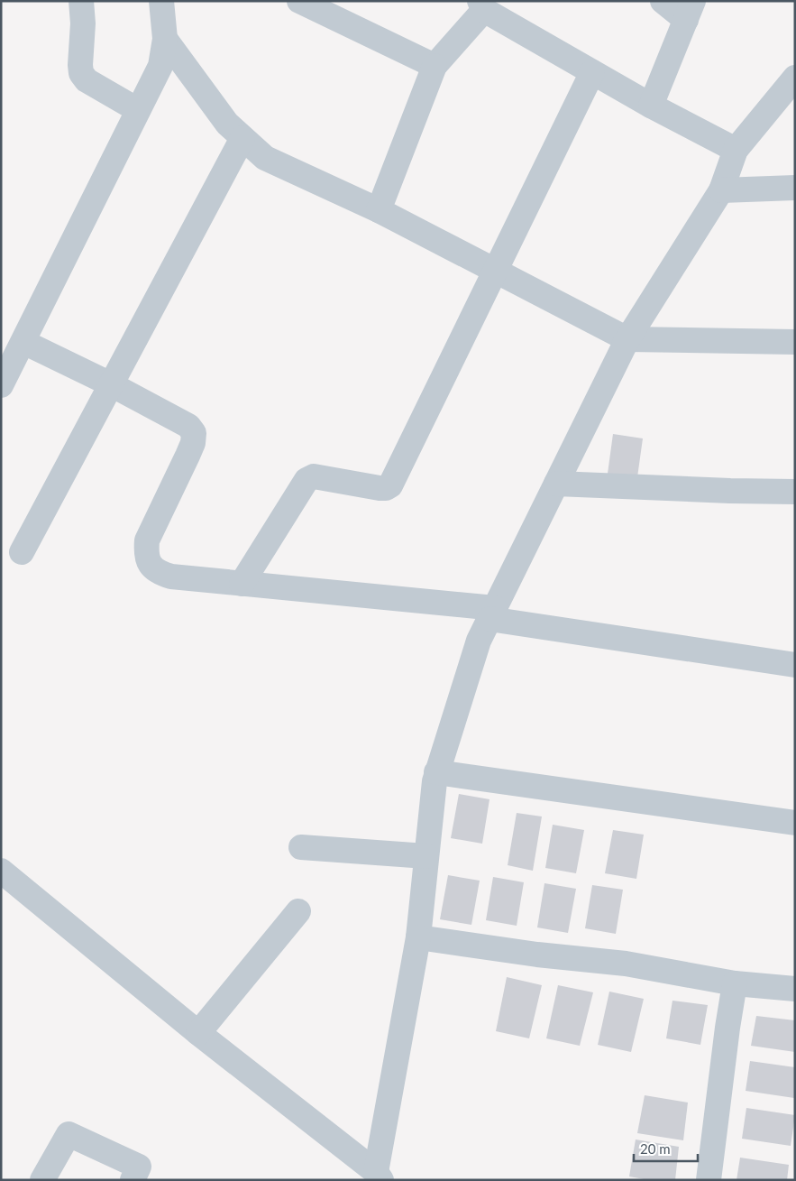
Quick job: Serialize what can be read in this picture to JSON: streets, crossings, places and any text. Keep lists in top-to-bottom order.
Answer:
{
  "scale_bar": "20 m"
}
